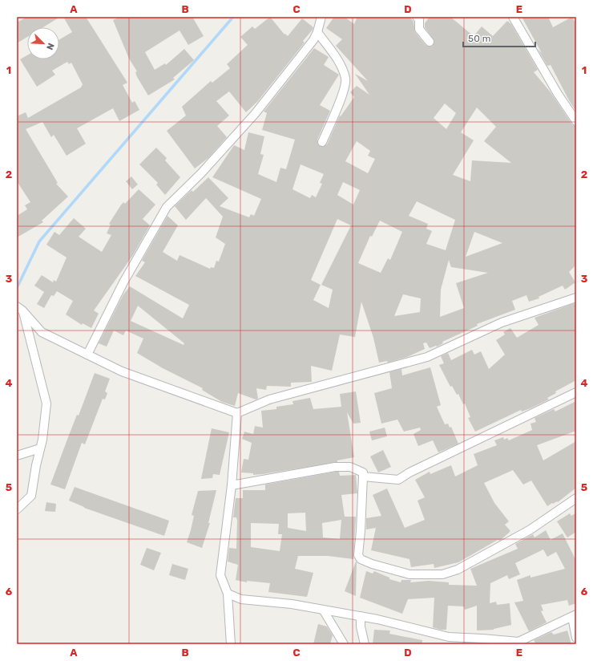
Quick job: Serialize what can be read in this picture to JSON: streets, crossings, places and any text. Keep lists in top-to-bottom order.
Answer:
{
  "scale_bar": "50 m",
  "north": "bottom right",
  "grid": {
    "columns": [
      "A",
      "B",
      "C",
      "D",
      "E"
    ],
    "rows": [
      "1",
      "2",
      "3",
      "4",
      "5",
      "6"
    ]
  }
}
